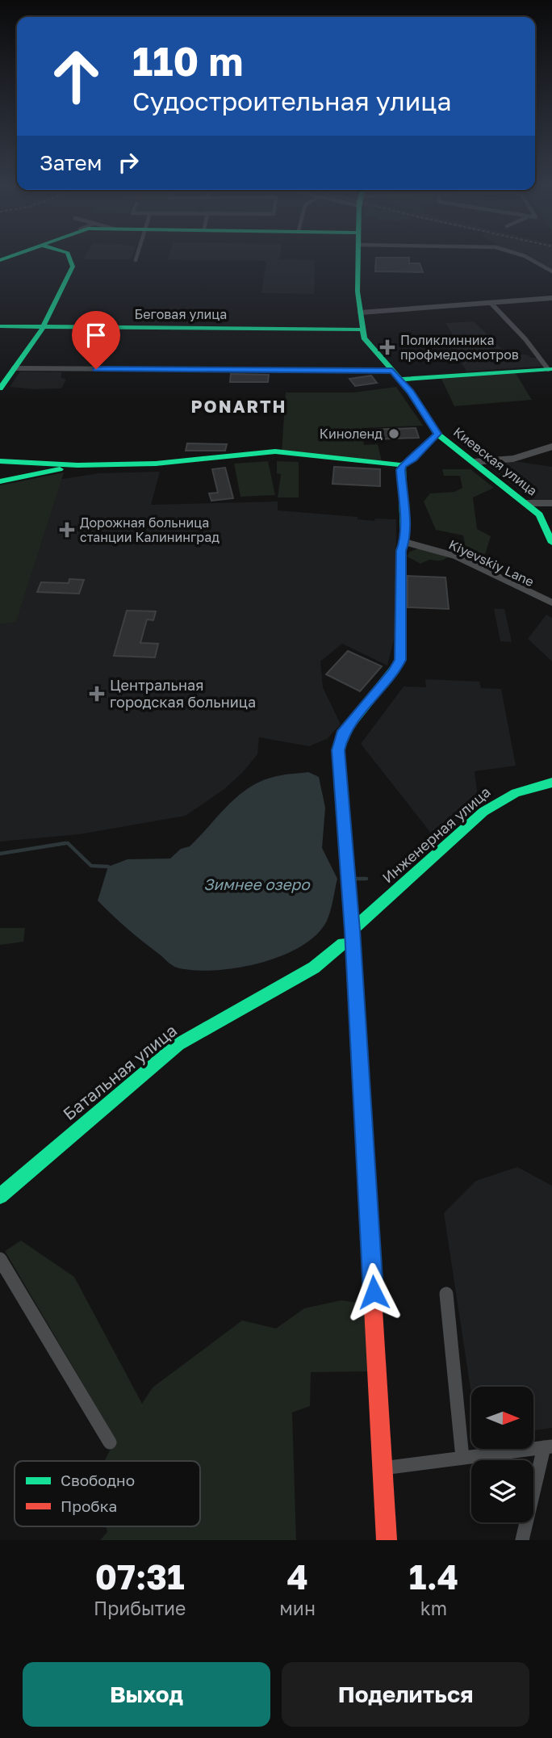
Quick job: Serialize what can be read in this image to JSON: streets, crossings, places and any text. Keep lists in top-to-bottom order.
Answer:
{
  "streets": {
    "main road": [
      "Беговая улица",
      "Киевская улица",
      "Инженерная улица",
      "Батальная улица"
    ],
    "street": ["Kiyevskiy Lane"]
  },
  "crossings": [
    ["Беговая улица", "Киевская улица"],
    ["Инженерная улица", "Батальная улица"]
  ],
  "districts": ["PONARTH"],
  "water": ["Зимнее озеро"],
  "places": {
    "health": ["Поликлинника профмедосмотров", "Дорожная больница станции Калининград", "Центральная городская больница"],
    "other": ["Киноленд"]
  },
  "legend": ["Свободно", "Пробка"],
  "north": "right",
  "page": {
    "turn": ["110 m", "Судостроительная улица"],
    "then": "Затем",
    "eta": [
      "07:31",
      "Прибытие",
      "4",
      "мин",
      "1.4",
      "km"
    ],
    "buttons": ["Выход", "Поделиться"]
  }
}
